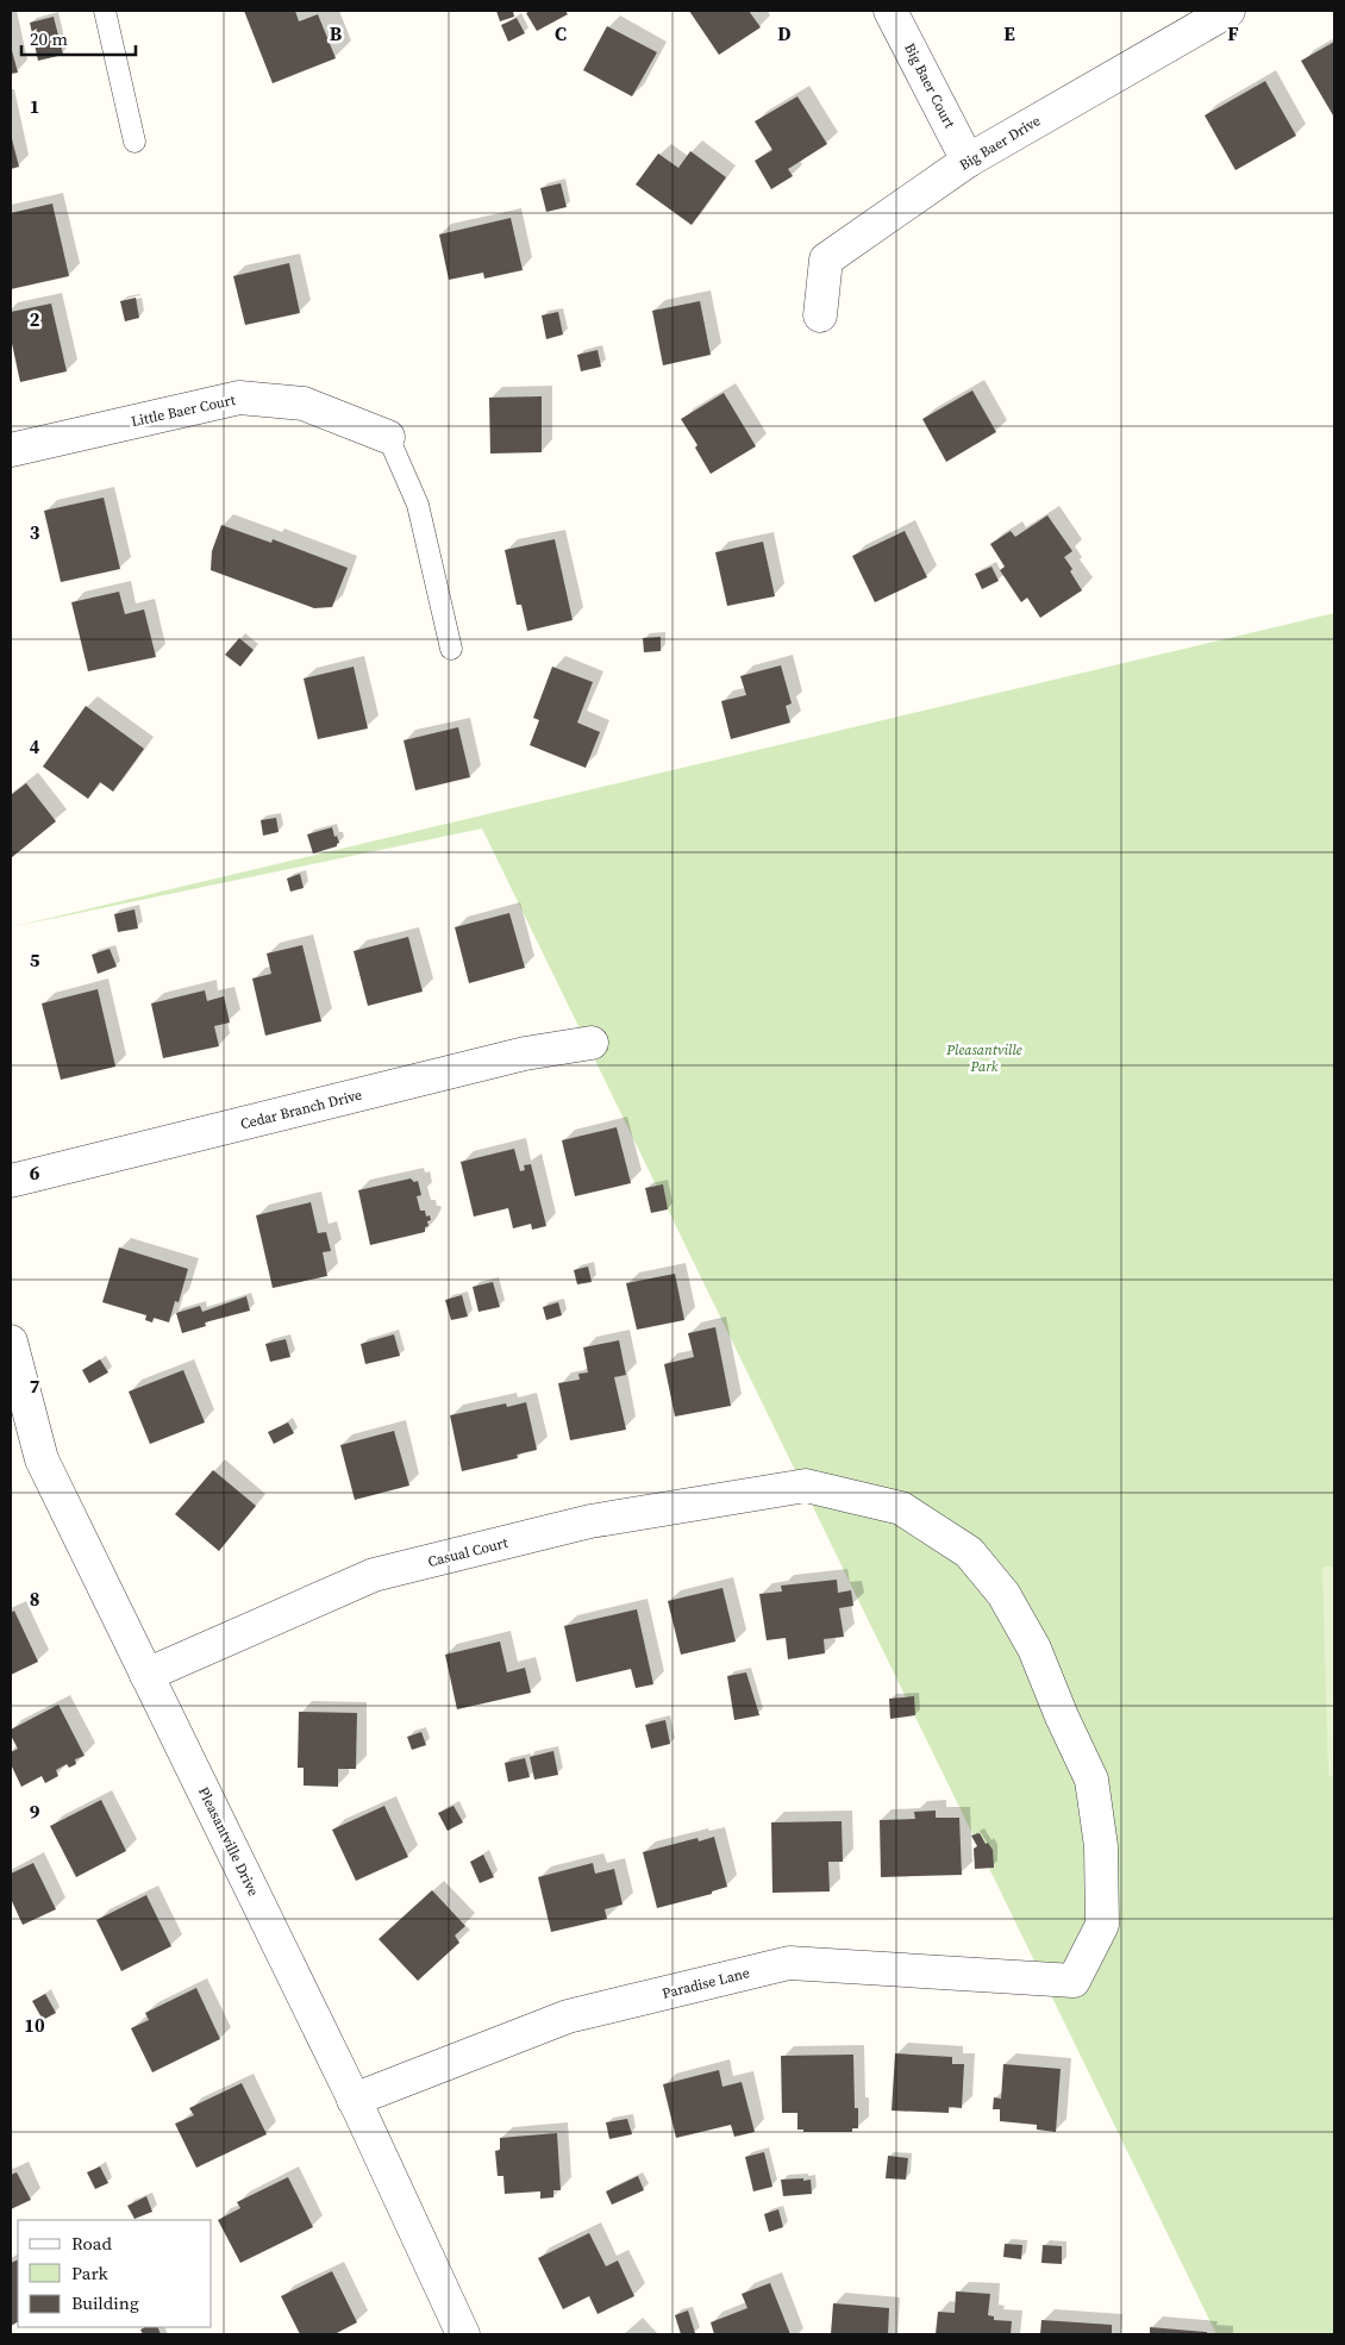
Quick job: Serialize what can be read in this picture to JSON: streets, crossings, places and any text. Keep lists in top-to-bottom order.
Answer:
{
  "streets": {
    "street": [
      "Big Baer Court",
      "Big Baer Drive",
      "Little Baer Court",
      "Cedar Branch Drive",
      "Casual Court",
      "Pleasantville Drive",
      "Paradise Lane"
    ]
  },
  "crossings": [
    ["Big Baer Court", "Big Baer Drive"],
    ["Casual Court", "Pleasantville Drive"],
    ["Casual Court", "Paradise Lane"],
    ["Pleasantville Drive", "Paradise Lane"]
  ],
  "parks": ["Pleasantville Park"],
  "legend": ["Road", "Park", "Building"],
  "scale_bar": "20 m",
  "grid": {
    "columns": [
      "B",
      "C",
      "D",
      "E",
      "F"
    ],
    "rows": [
      "1",
      "2",
      "3",
      "4",
      "5",
      "6",
      "7",
      "8",
      "9",
      "10"
    ]
  }
}
